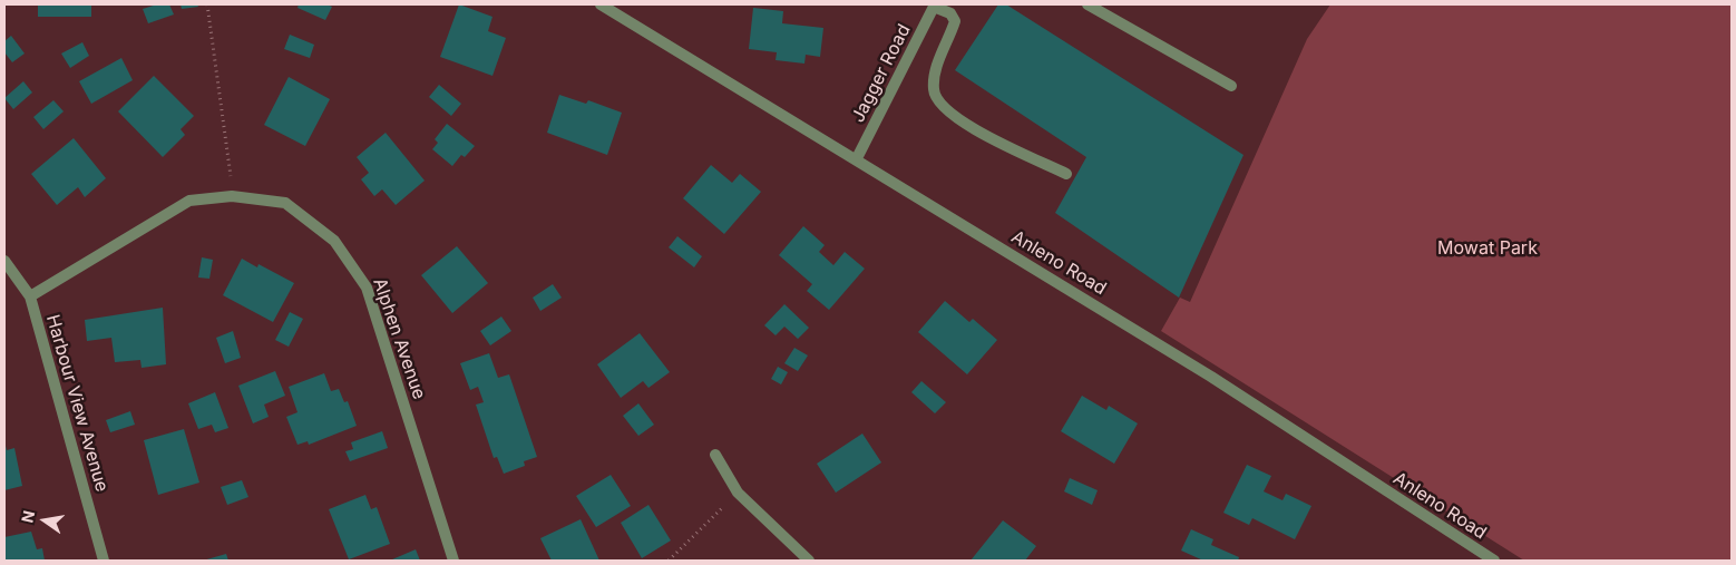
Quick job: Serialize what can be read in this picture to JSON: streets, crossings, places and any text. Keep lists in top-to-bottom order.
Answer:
{
  "streets": {
    "street": [
      "Jagger Road",
      "Anleno Road",
      "Alphen Avenue",
      "Harbour View Avenue"
    ]
  },
  "crossings": [
    ["Jagger Road", "Anleno Road"],
    ["Alphen Avenue", "Harbour View Avenue"]
  ],
  "parks": ["Mowat Park"],
  "north": "left"
}
